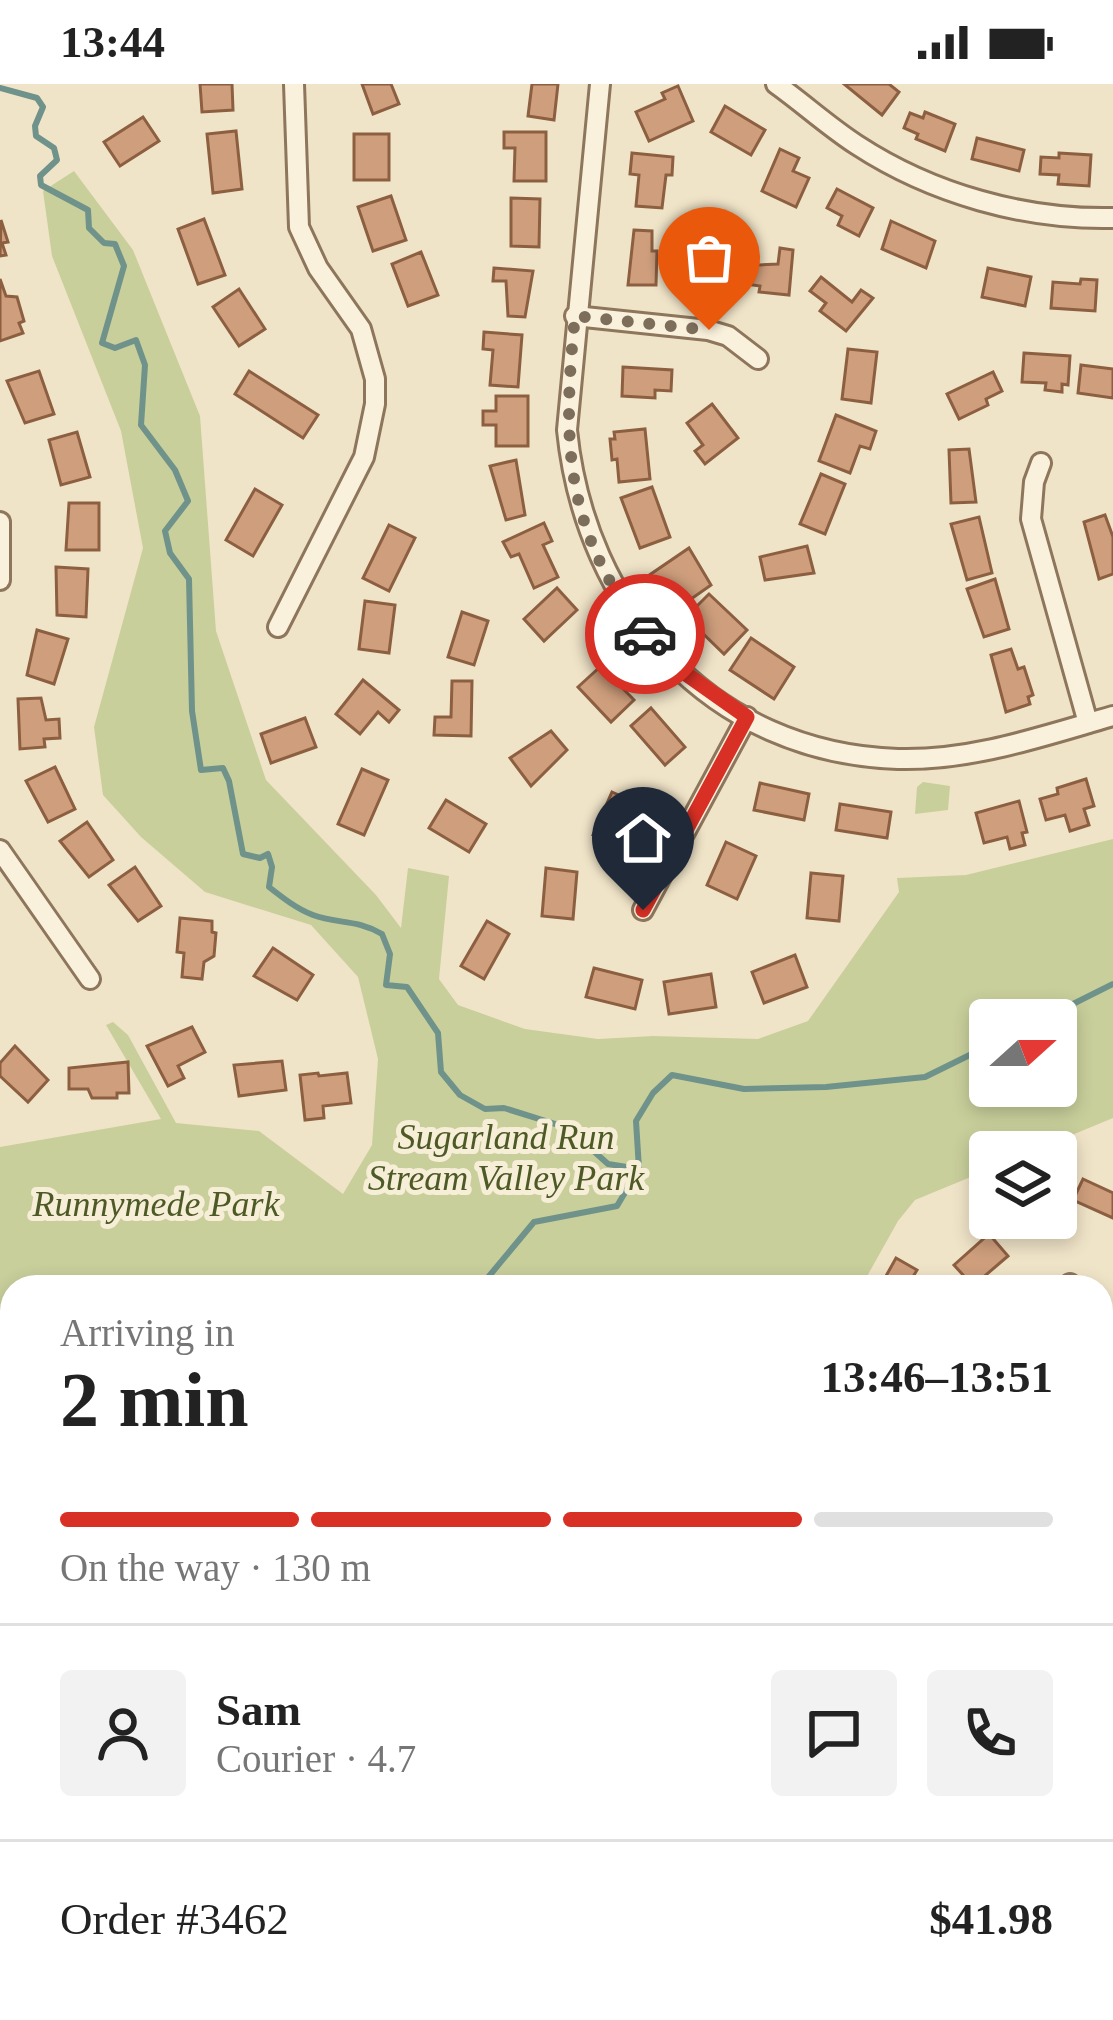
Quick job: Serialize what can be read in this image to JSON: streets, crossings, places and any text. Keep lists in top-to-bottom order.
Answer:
{
  "parks": ["Sugarland Run Stream Valley Park", "Runnymede Park"],
  "north": "right",
  "page": {
    "status": "13:44",
    "heading": ["2 min", "Arriving in", "13:46–13:51"],
    "panel": [
      "Sam",
      "Courier · 4.7",
      "Order #3462",
      "$41.98"
    ],
    "bar": "On the way · 130 m"
  }
}
